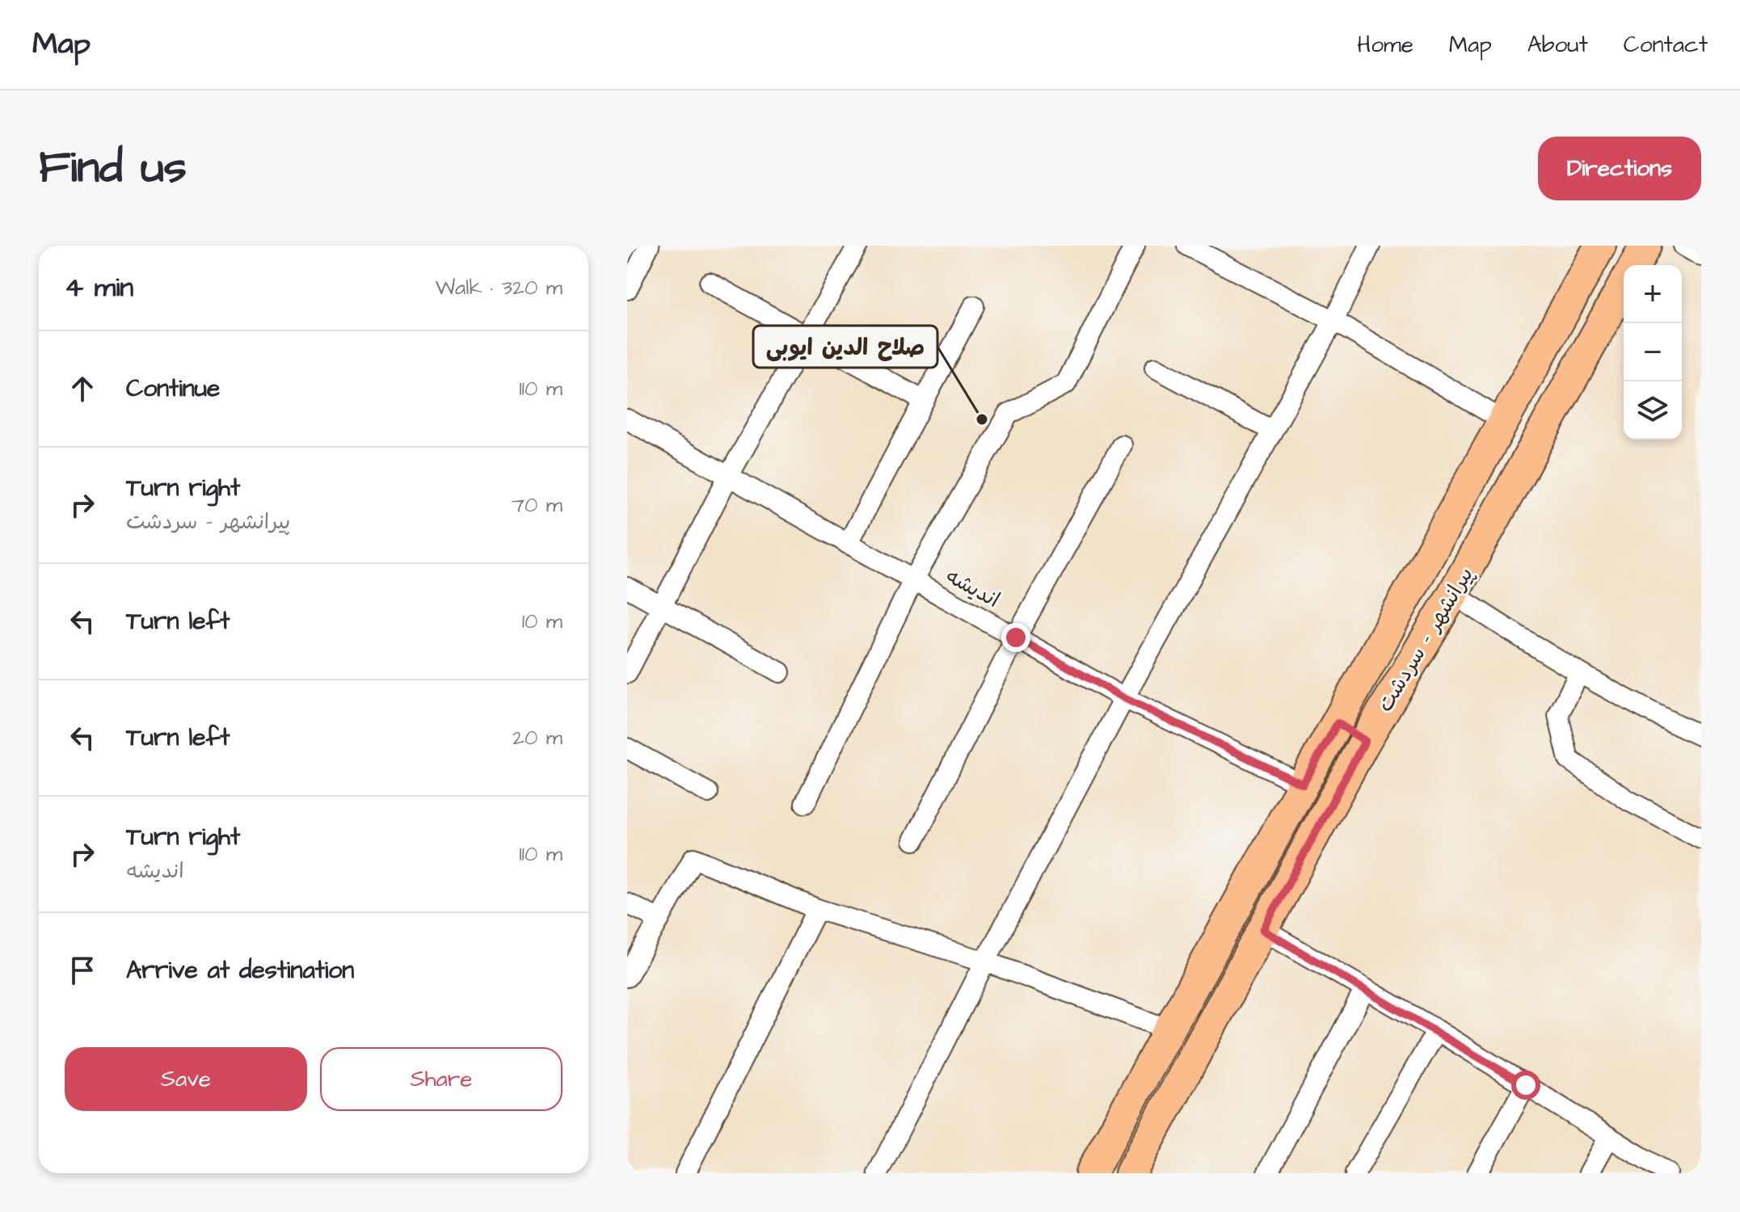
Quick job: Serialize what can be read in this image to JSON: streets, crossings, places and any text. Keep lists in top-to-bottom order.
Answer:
{
  "streets": {
    "main road": ["پیرانشهر - سردشت"],
    "street": ["اندیشه"]
  },
  "places": ["صلاح الدین ایوبی"],
  "page": {
    "header": "Map",
    "nav": [
      "Home",
      "Map",
      "About",
      "Contact"
    ],
    "title": "Find us",
    "buttons": [
      "Directions",
      ["Save", "Share"]
    ],
    "heading": ["4 min", "Walk · 320 m"],
    "map_buttons": ["+", "−"],
    "list": [
      ["Continue", "110 m"],
      ["Turn right", "پیرانشهر - سردشت", "70 m"],
      ["Turn left", "10 m"],
      ["Turn left", "20 m"],
      ["Turn right", "اندیشه", "110 m"],
      "Arrive at destination"
    ]
  }
}
